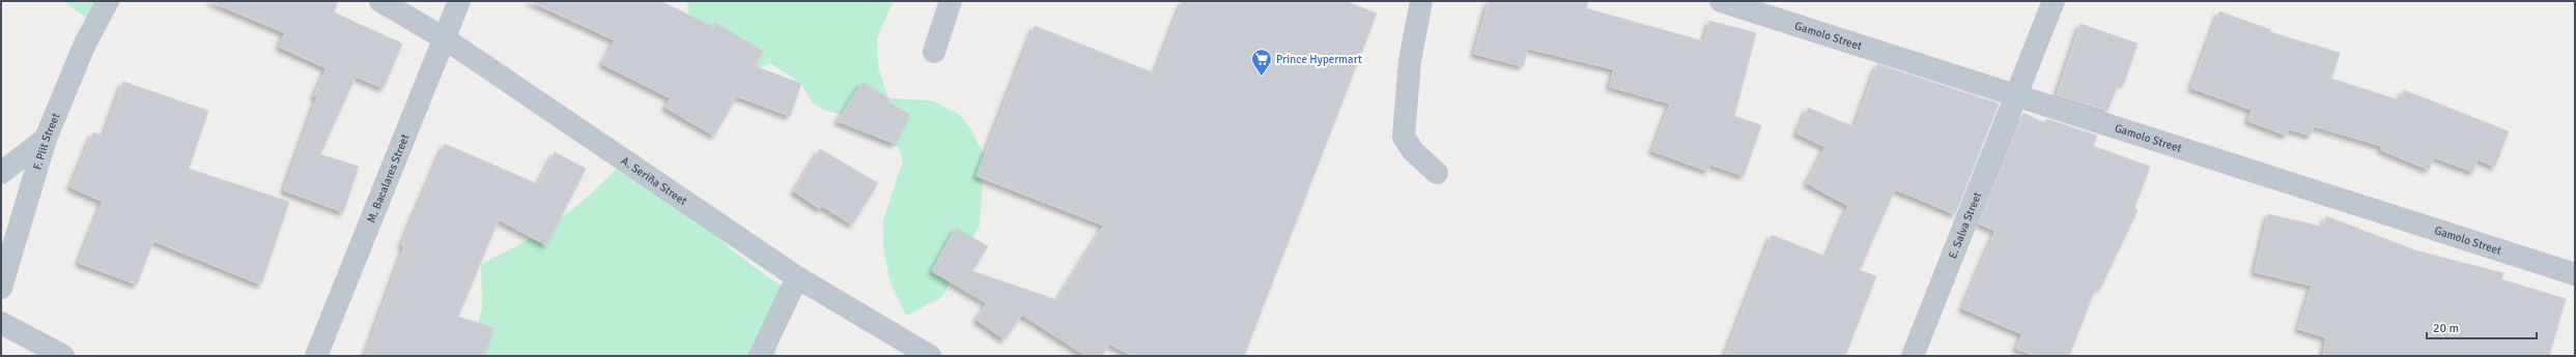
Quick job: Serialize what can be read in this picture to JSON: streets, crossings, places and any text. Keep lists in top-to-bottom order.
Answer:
{
  "streets": {
    "street": [
      "Gamolo Street",
      "F. Piit Street",
      "M. Bacalares Street",
      "A. Seriña Street",
      "E. Salva Street"
    ]
  },
  "crossings": [
    ["Gamolo Street", "E. Salva Street"],
    ["M. Bacalares Street", "A. Seriña Street"]
  ],
  "places": {
    "supermarket": ["Prince Hypermart"]
  },
  "scale_bar": "20 m"
}
